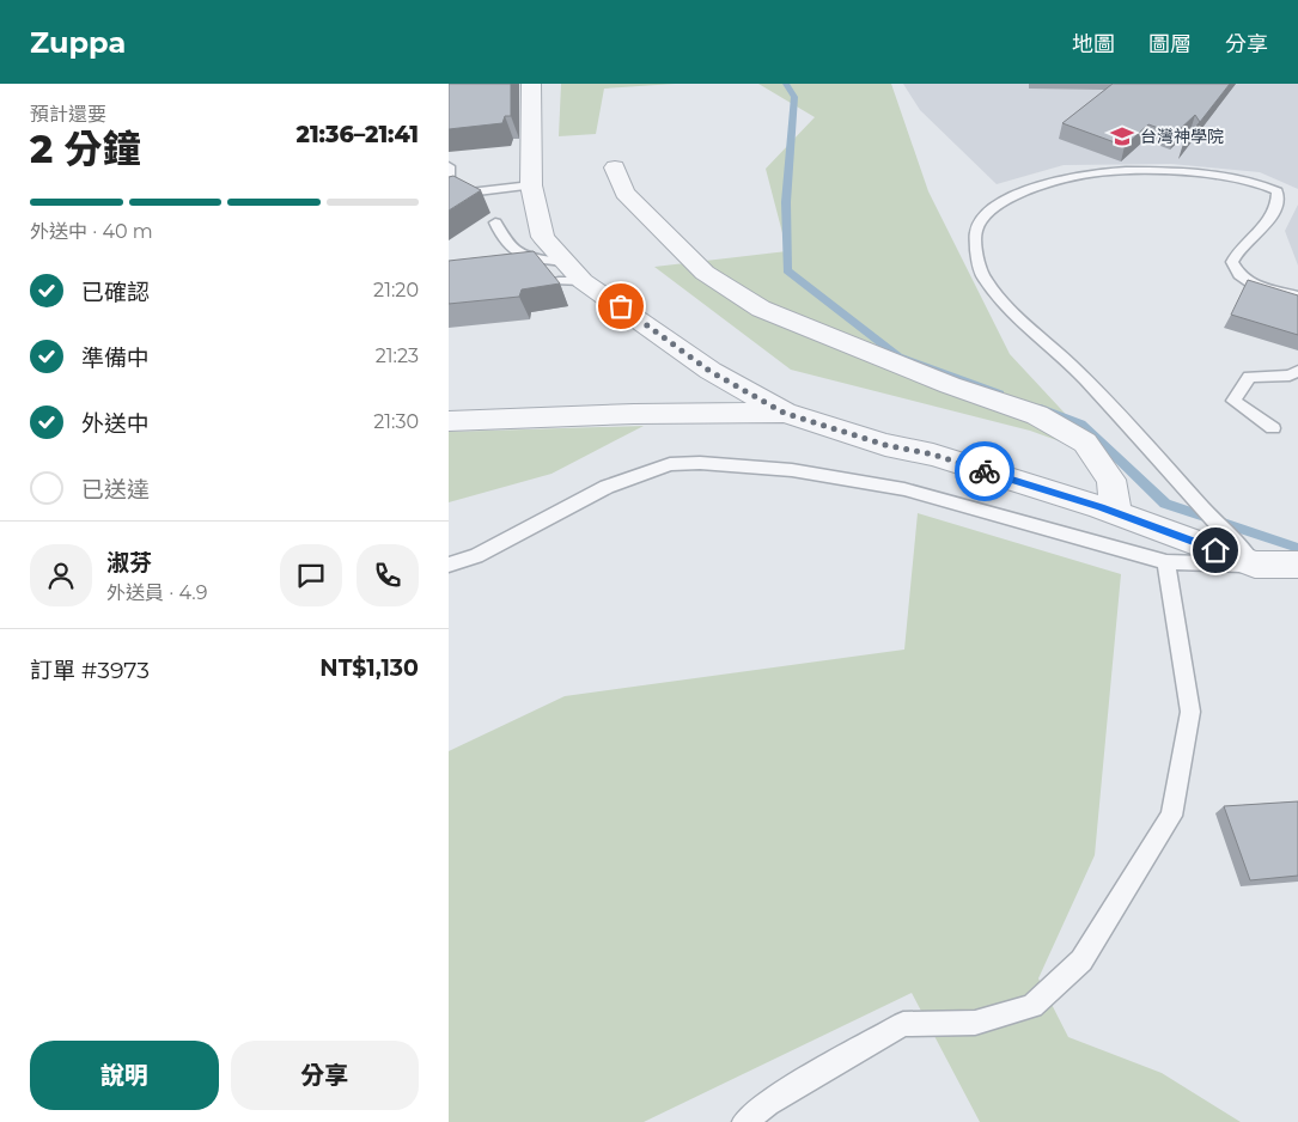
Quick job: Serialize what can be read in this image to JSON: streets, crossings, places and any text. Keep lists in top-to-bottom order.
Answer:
{
  "places": {
    "school or university": ["台灣神學院"]
  },
  "page": {
    "header": "Zuppa",
    "nav": ["地圖", "圖層", "分享"],
    "heading": ["2 分鐘", "預計還要", "21:36–21:41"],
    "panel": [
      "淑芬",
      "外送員 · 4.9",
      "訂單 #3973",
      "NT$1,130"
    ],
    "bar": "外送中 · 40 m",
    "list": [
      ["已確認", "21:20"],
      ["準備中", "21:23"],
      ["外送中", "21:30"],
      "已送達"
    ],
    "buttons": ["說明", "分享"]
  }
}
